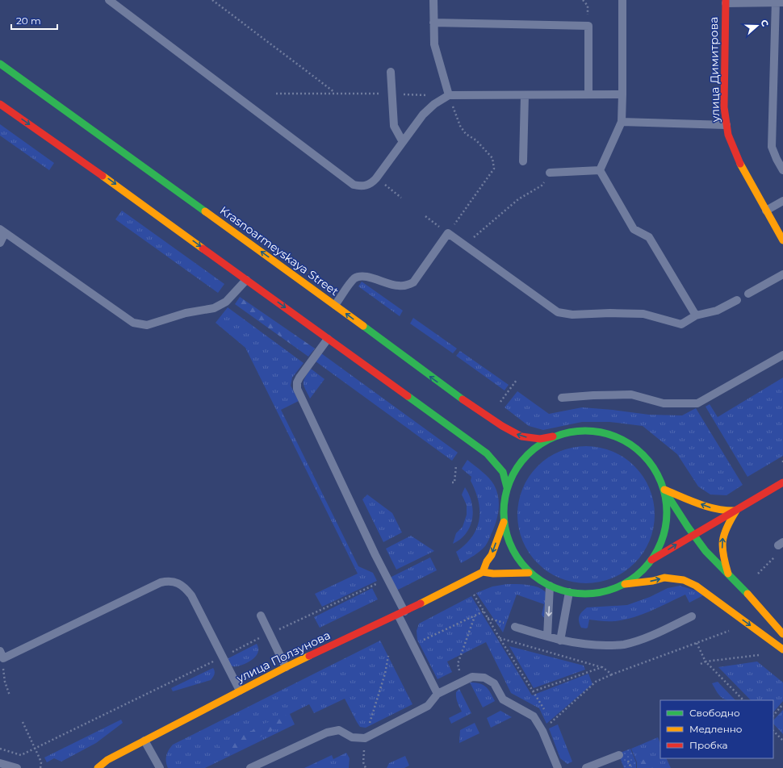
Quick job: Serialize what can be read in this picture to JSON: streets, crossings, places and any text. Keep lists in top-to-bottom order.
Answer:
{
  "streets": {
    "main road": ["улица Димитрова", "Krasnoarmeyskaya Street", "улица Ползунова"]
  },
  "legend": ["Свободно", "Медленно", "Пробка"],
  "scale_bar": "20 m",
  "north": "right"
}
